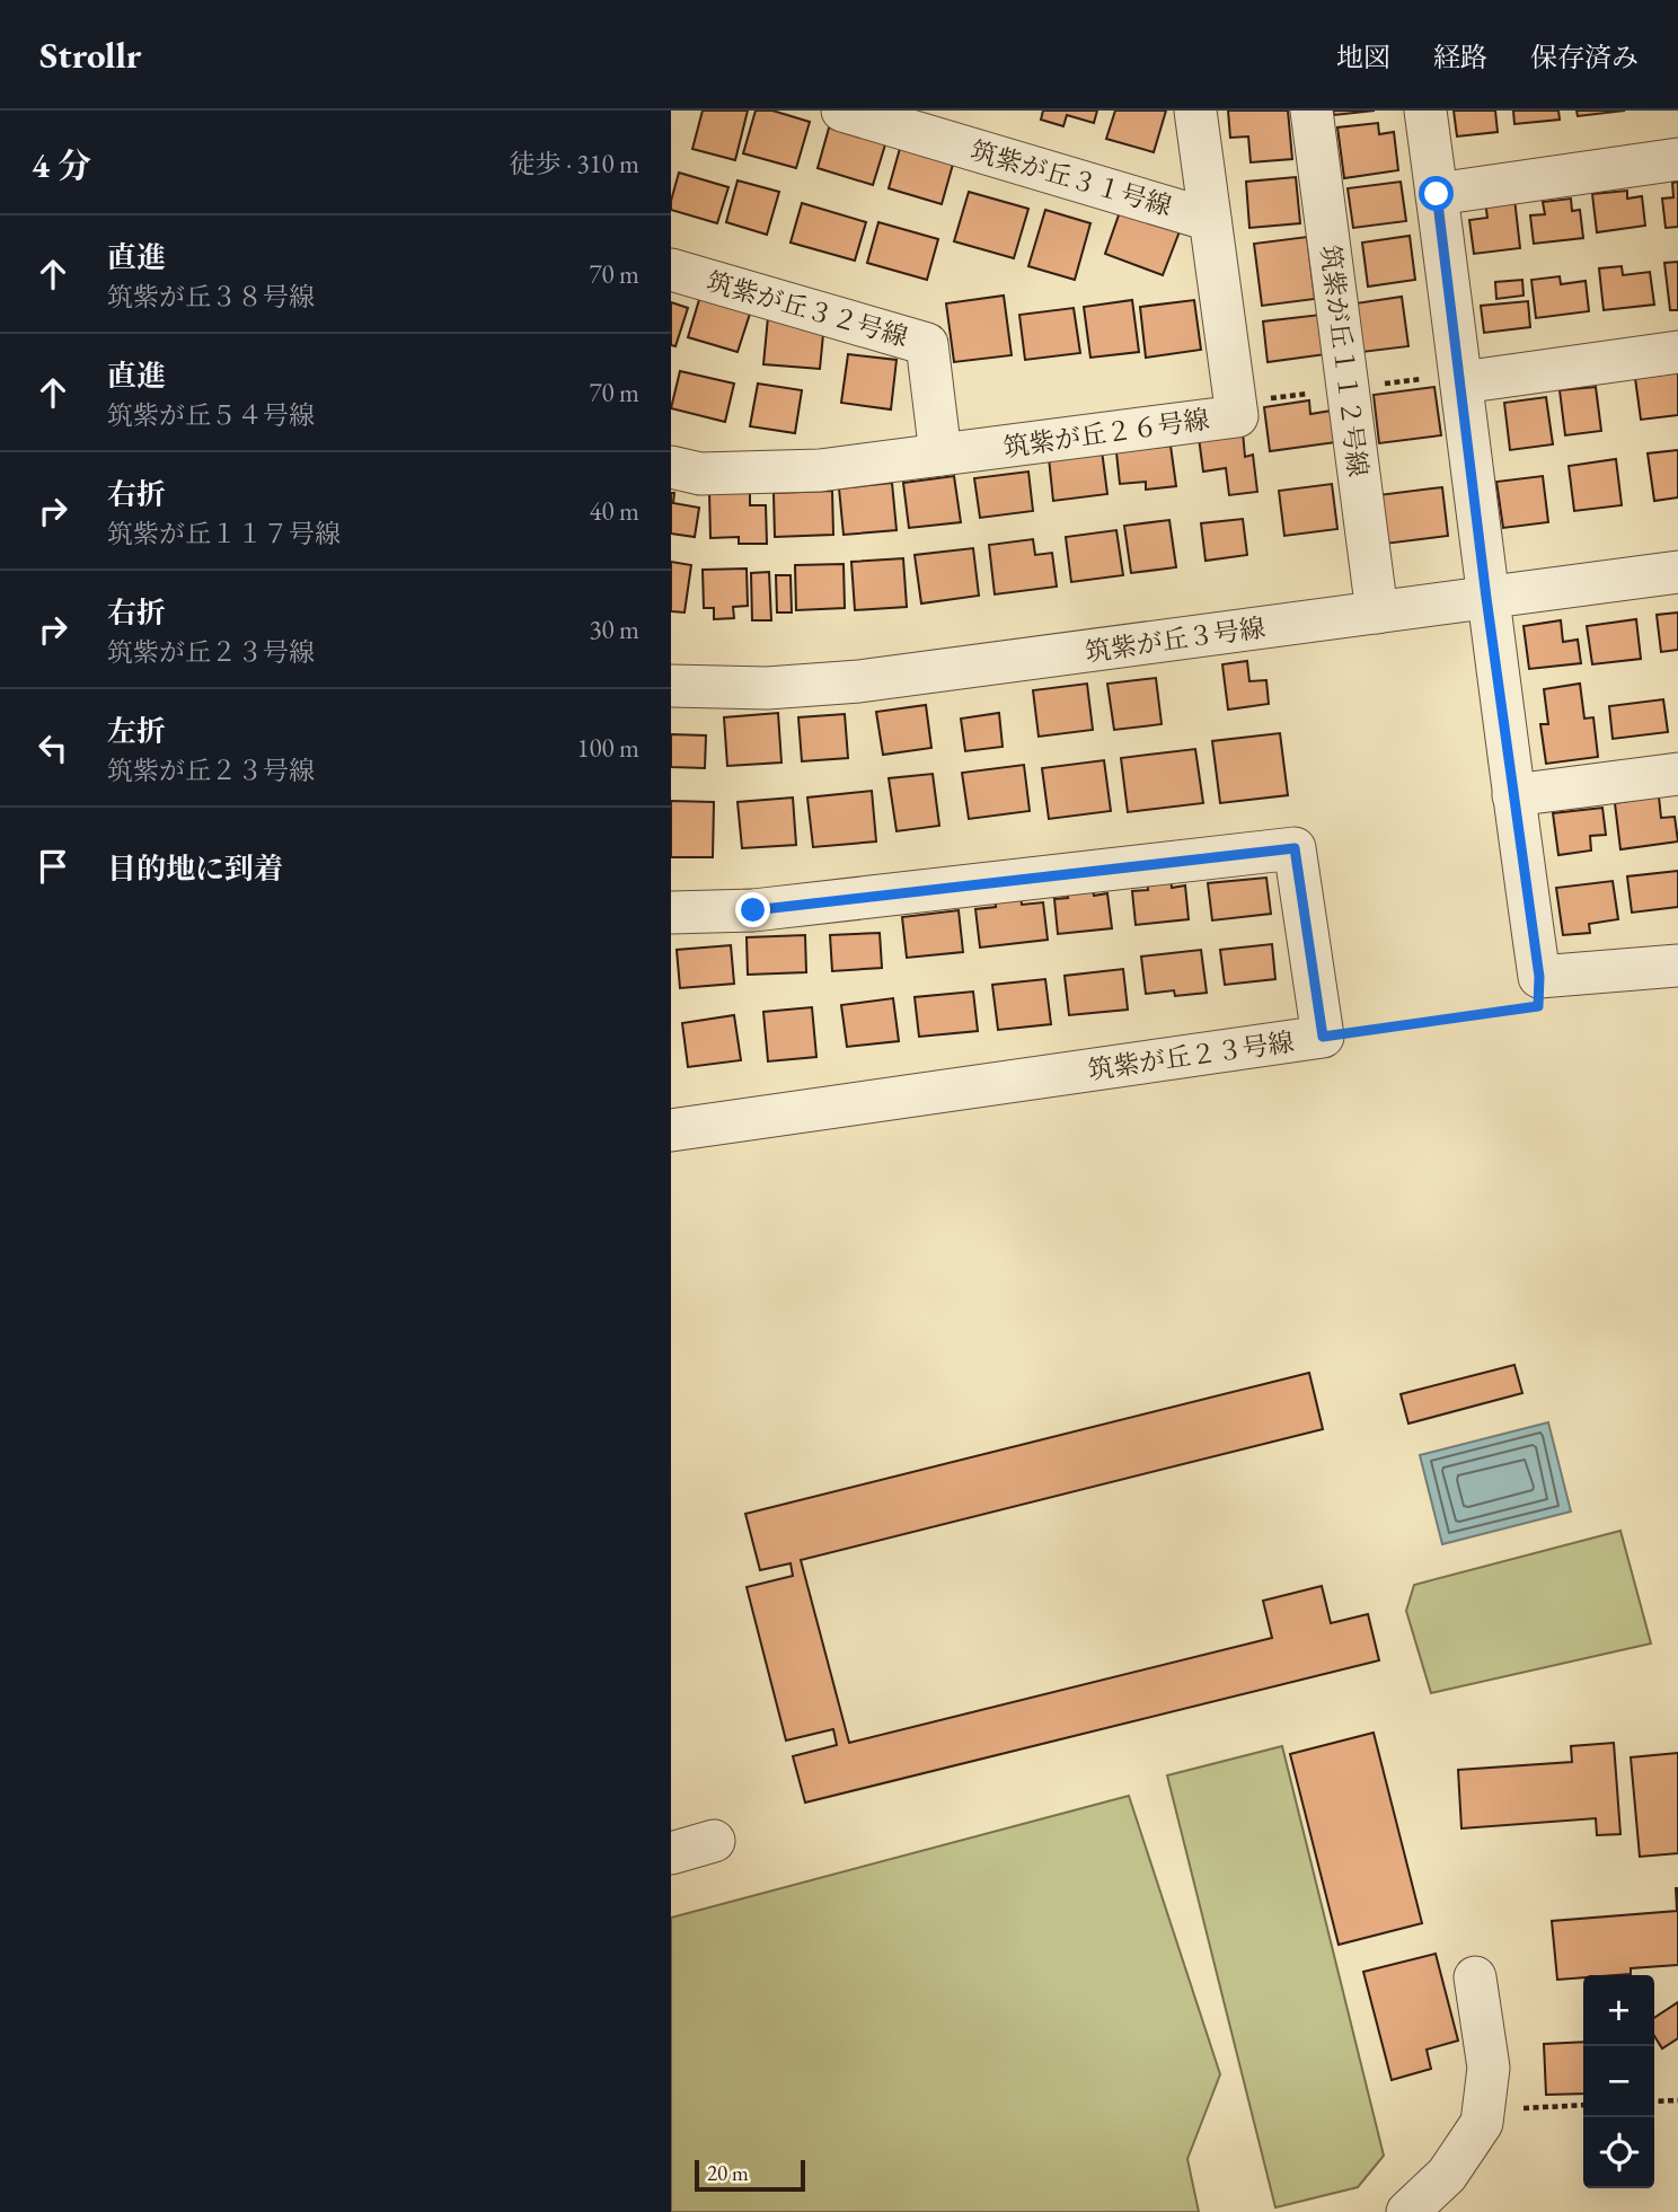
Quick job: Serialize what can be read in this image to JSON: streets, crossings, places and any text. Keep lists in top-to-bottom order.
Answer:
{
  "streets": {
    "street": [
      "筑紫が丘３１号線",
      "筑紫が丘３２号線",
      "筑紫が丘１１２号線",
      "筑紫が丘２６号線",
      "筑紫が丘３号線",
      "筑紫が丘２３号線"
    ]
  },
  "crossings": [
    ["筑紫が丘３１号線", "筑紫が丘２６号線"],
    ["筑紫が丘３２号線", "筑紫が丘２６号線"],
    ["筑紫が丘１１２号線", "筑紫が丘３号線"]
  ],
  "scale_bar": "20 m",
  "page": {
    "header": "Strollr",
    "nav": ["地図", "経路", "保存済み"],
    "heading": ["4 分", "徒歩 · 310 m"],
    "list": [
      ["直進", "筑紫が丘３８号線", "70 m"],
      ["直進", "筑紫が丘５４号線", "70 m"],
      ["右折", "筑紫が丘１１７号線", "40 m"],
      ["右折", "筑紫が丘２３号線", "30 m"],
      ["左折", "筑紫が丘２３号線", "100 m"],
      "目的地に到着"
    ],
    "map_buttons": ["+", "−"],
    "scale": "20 m"
  }
}
